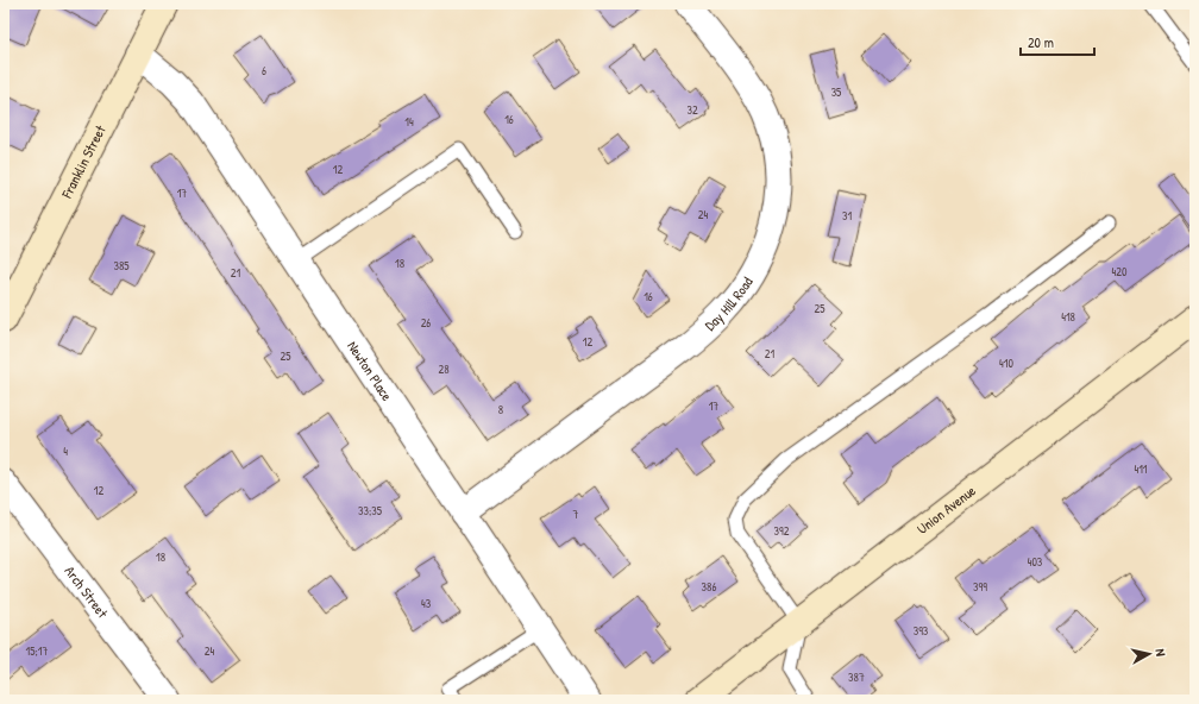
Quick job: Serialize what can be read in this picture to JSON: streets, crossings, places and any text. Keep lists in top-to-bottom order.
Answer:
{
  "streets": {
    "main road": ["Franklin Street", "Union Avenue"],
    "street": ["Day Hill Road", "Newton Place", "Arch Street"]
  },
  "crossings": [
    ["Franklin Street", "Newton Place"],
    ["Day Hill Road", "Newton Place"]
  ],
  "house_numbers": [
    "6",
    "35",
    "32",
    "16",
    "14",
    "12",
    "17",
    "24",
    "31",
    "18",
    "385",
    "420",
    "21",
    "16",
    "25",
    "418",
    "26",
    "12",
    "21",
    "25",
    "410",
    "28",
    "17",
    "8",
    "4",
    "411",
    "12",
    "33;35",
    "7",
    "392",
    "18",
    "403",
    "386",
    "399",
    "43",
    "393",
    "15;17",
    "24",
    "387"
  ],
  "scale_bar": "20 m",
  "north": "right"
}
